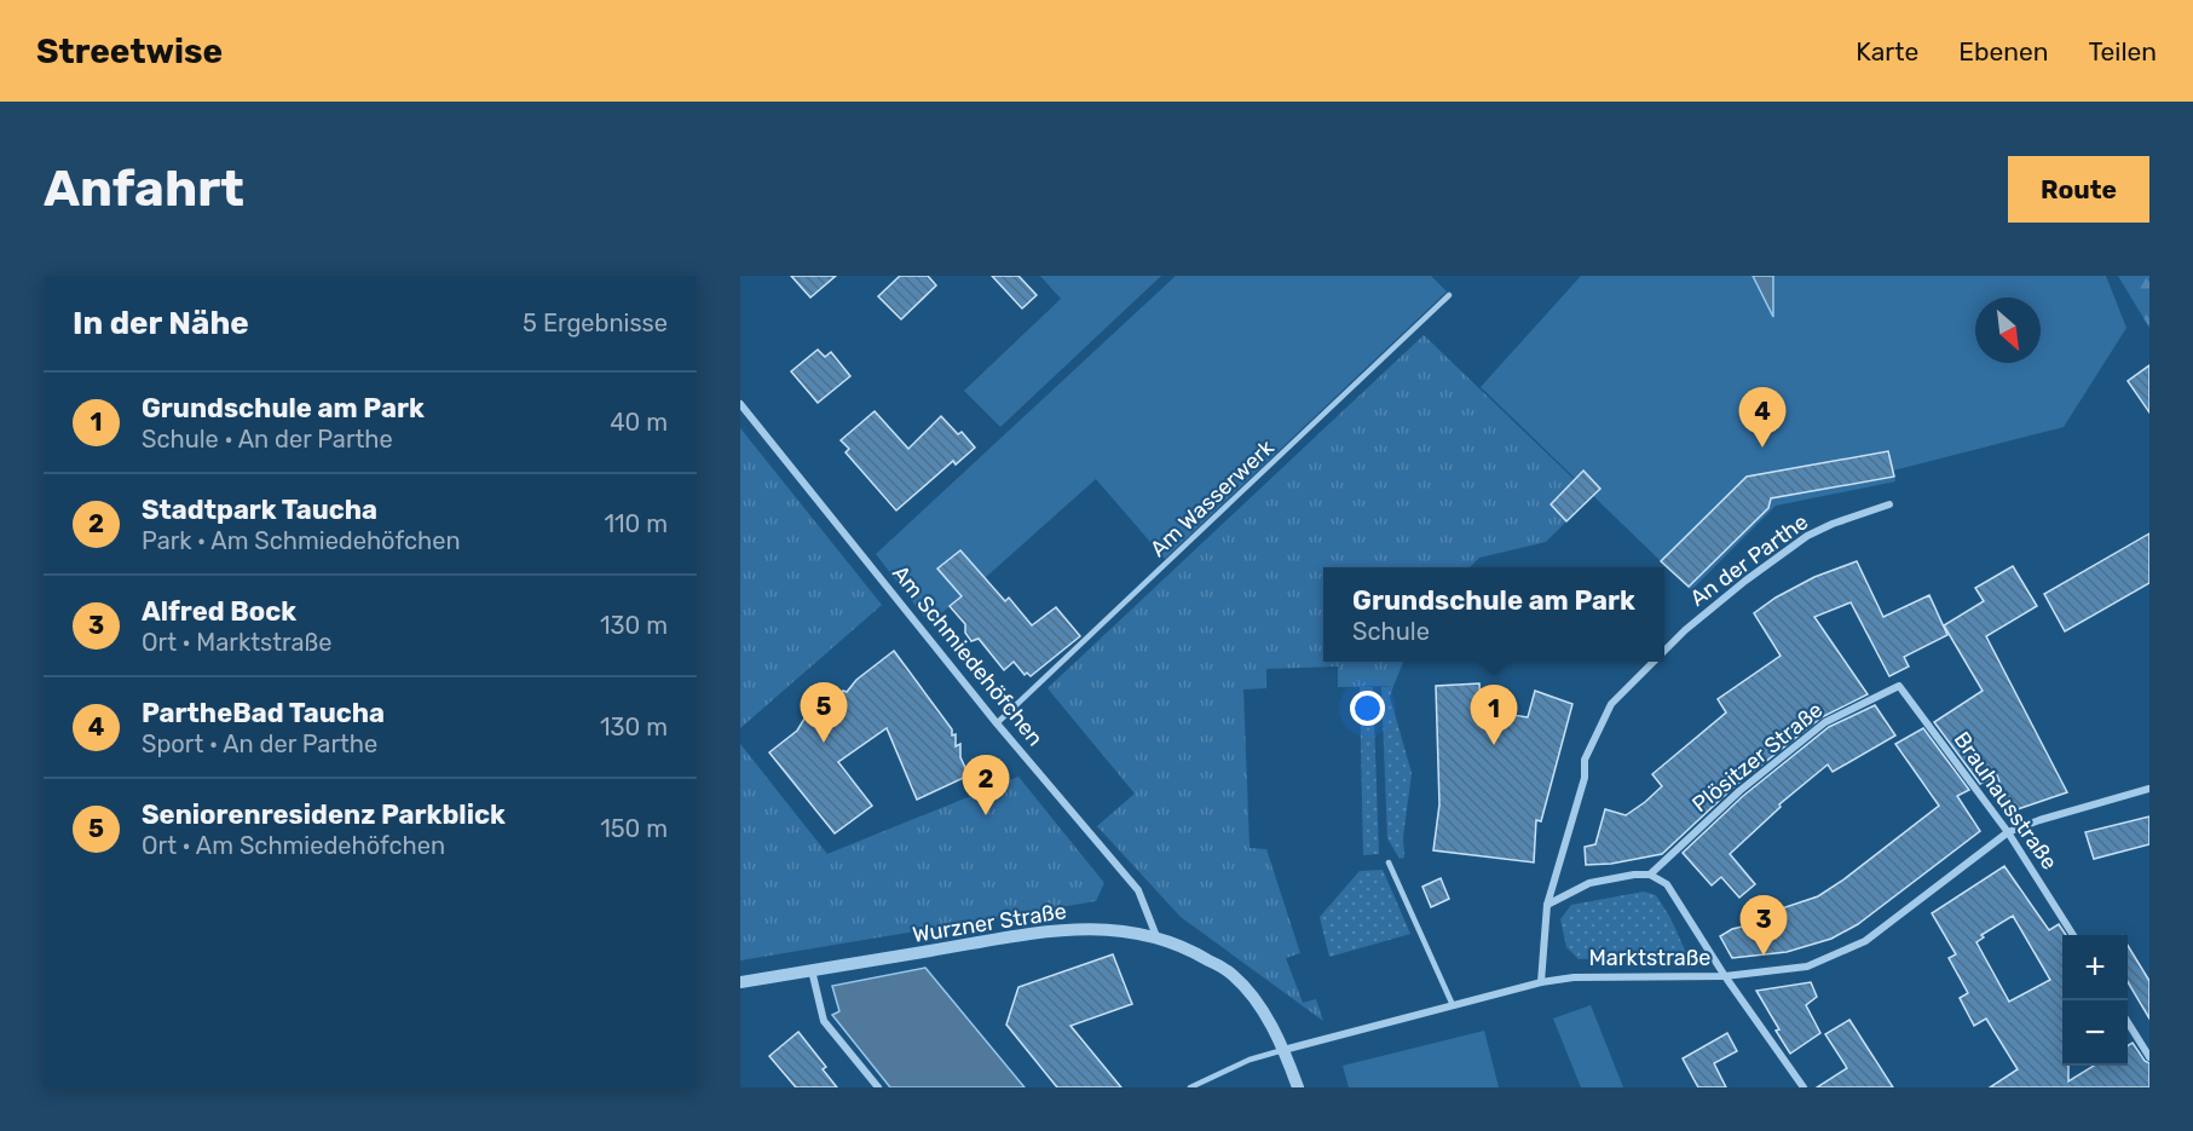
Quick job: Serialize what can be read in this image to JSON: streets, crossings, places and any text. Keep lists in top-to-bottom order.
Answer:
{
  "streets": {
    "street": [
      "An der Parthe",
      "Am Schmiedehöfchen",
      "Plösitzer Straße",
      "Brauhausstraße",
      "Wurzner Straße",
      "Marktstraße"
    ],
    "lane": ["Am Wasserwerk"]
  },
  "crossings": [
    ["Am Wasserwerk", "Am Schmiedehöfchen"],
    ["An der Parthe", "Marktstraße"],
    ["Am Schmiedehöfchen", "Wurzner Straße"],
    ["Plösitzer Straße", "Brauhausstraße"],
    ["Brauhausstraße", "Marktstraße"],
    ["Wurzner Straße", "Marktstraße"]
  ],
  "north": "bottom right",
  "page": {
    "header": "Streetwise",
    "nav": ["Karte", "Ebenen", "Teilen"],
    "buttons": "Route",
    "title": "Anfahrt",
    "heading": ["In der Nähe", "5 Ergebnisse"],
    "list": [
      {
        "mark": "1",
        "name": "Grundschule am Park",
        "note": "Schule · An der Parthe",
        "value": "40 m"
      },
      {
        "mark": "2",
        "name": "Stadtpark Taucha",
        "note": "Park · Am Schmiedehöfchen",
        "value": "110 m"
      },
      {
        "mark": "3",
        "name": "Alfred Bock",
        "note": "Ort · Marktstraße",
        "value": "130 m"
      },
      {
        "mark": "4",
        "name": "PartheBad Taucha",
        "note": "Sport · An der Parthe",
        "value": "130 m"
      },
      {
        "mark": "5",
        "name": "Seniorenresidenz Parkblick",
        "note": "Ort · Am Schmiedehöfchen",
        "value": "150 m"
      }
    ],
    "pins": [
      "4",
      "5",
      "1",
      "2",
      "3"
    ],
    "popup": ["Grundschule am Park", "Schule"],
    "map_buttons": ["+", "−"]
  }
}
